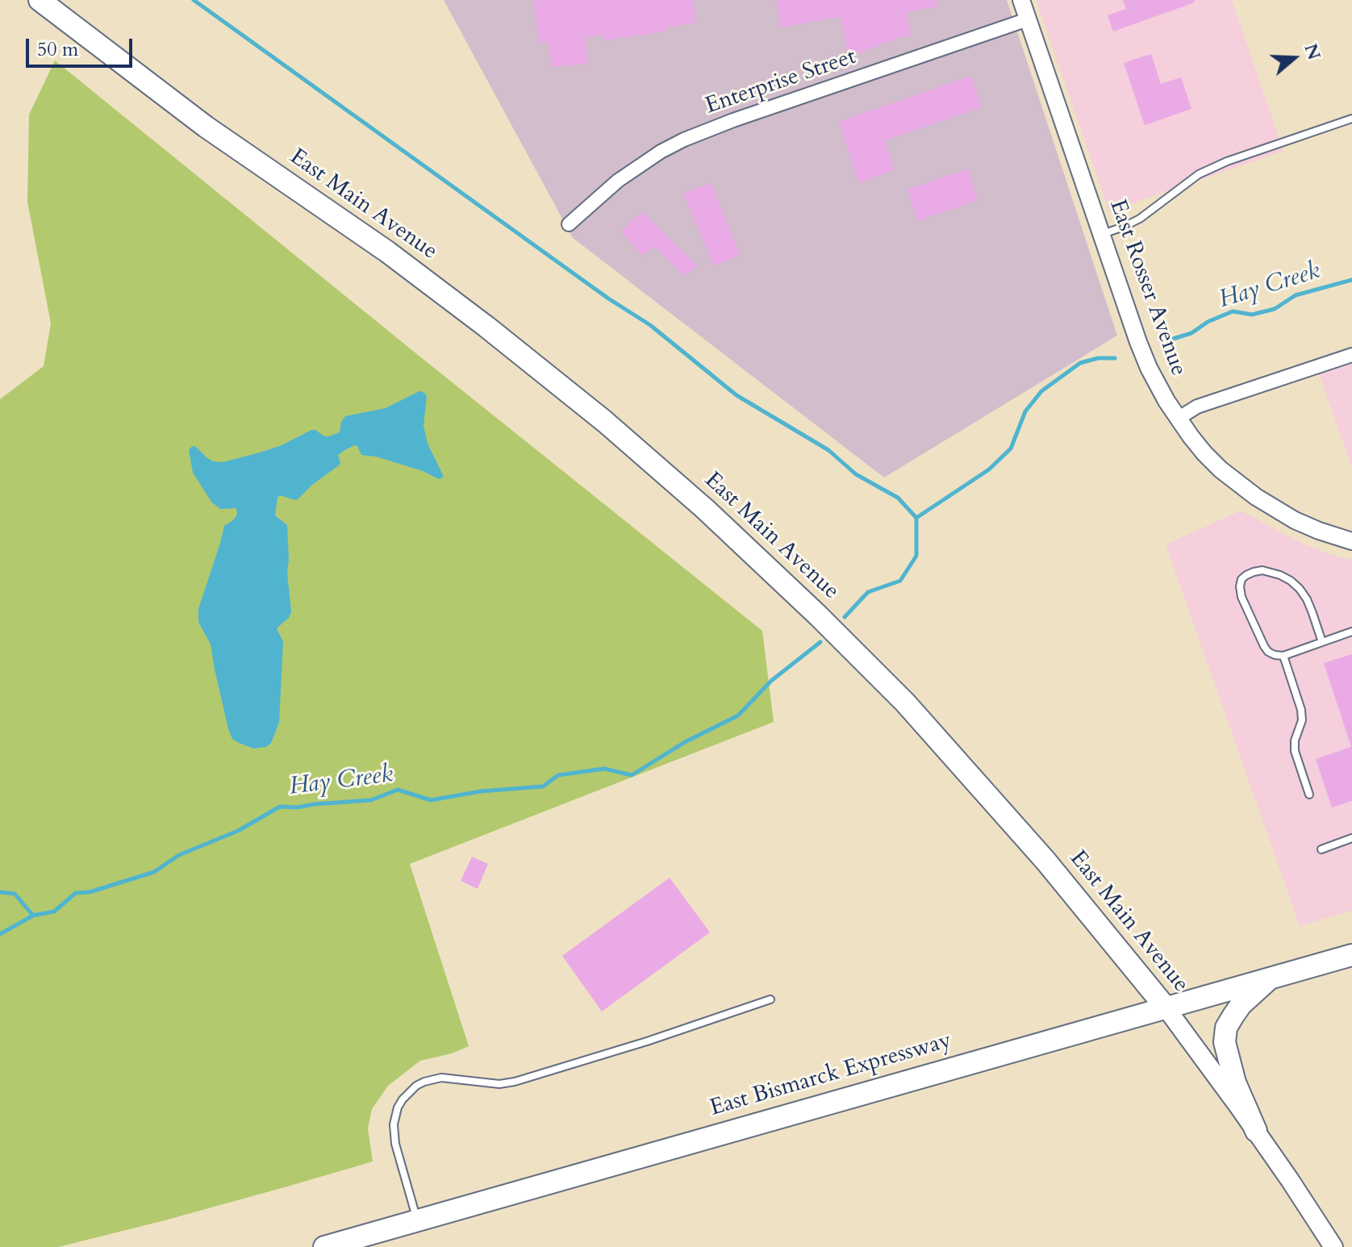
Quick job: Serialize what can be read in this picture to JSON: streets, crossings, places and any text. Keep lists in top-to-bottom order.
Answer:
{
  "streets": {
    "main road": ["East Main Avenue", "East Bismarck Expressway"],
    "street": ["Enterprise Street", "East Rosser Avenue"]
  },
  "crossings": [
    ["Enterprise Street", "East Rosser Avenue"],
    ["East Main Avenue", "East Bismarck Expressway"]
  ],
  "water": ["Hay Creek"],
  "scale_bar": "50 m",
  "north": "right"
}
